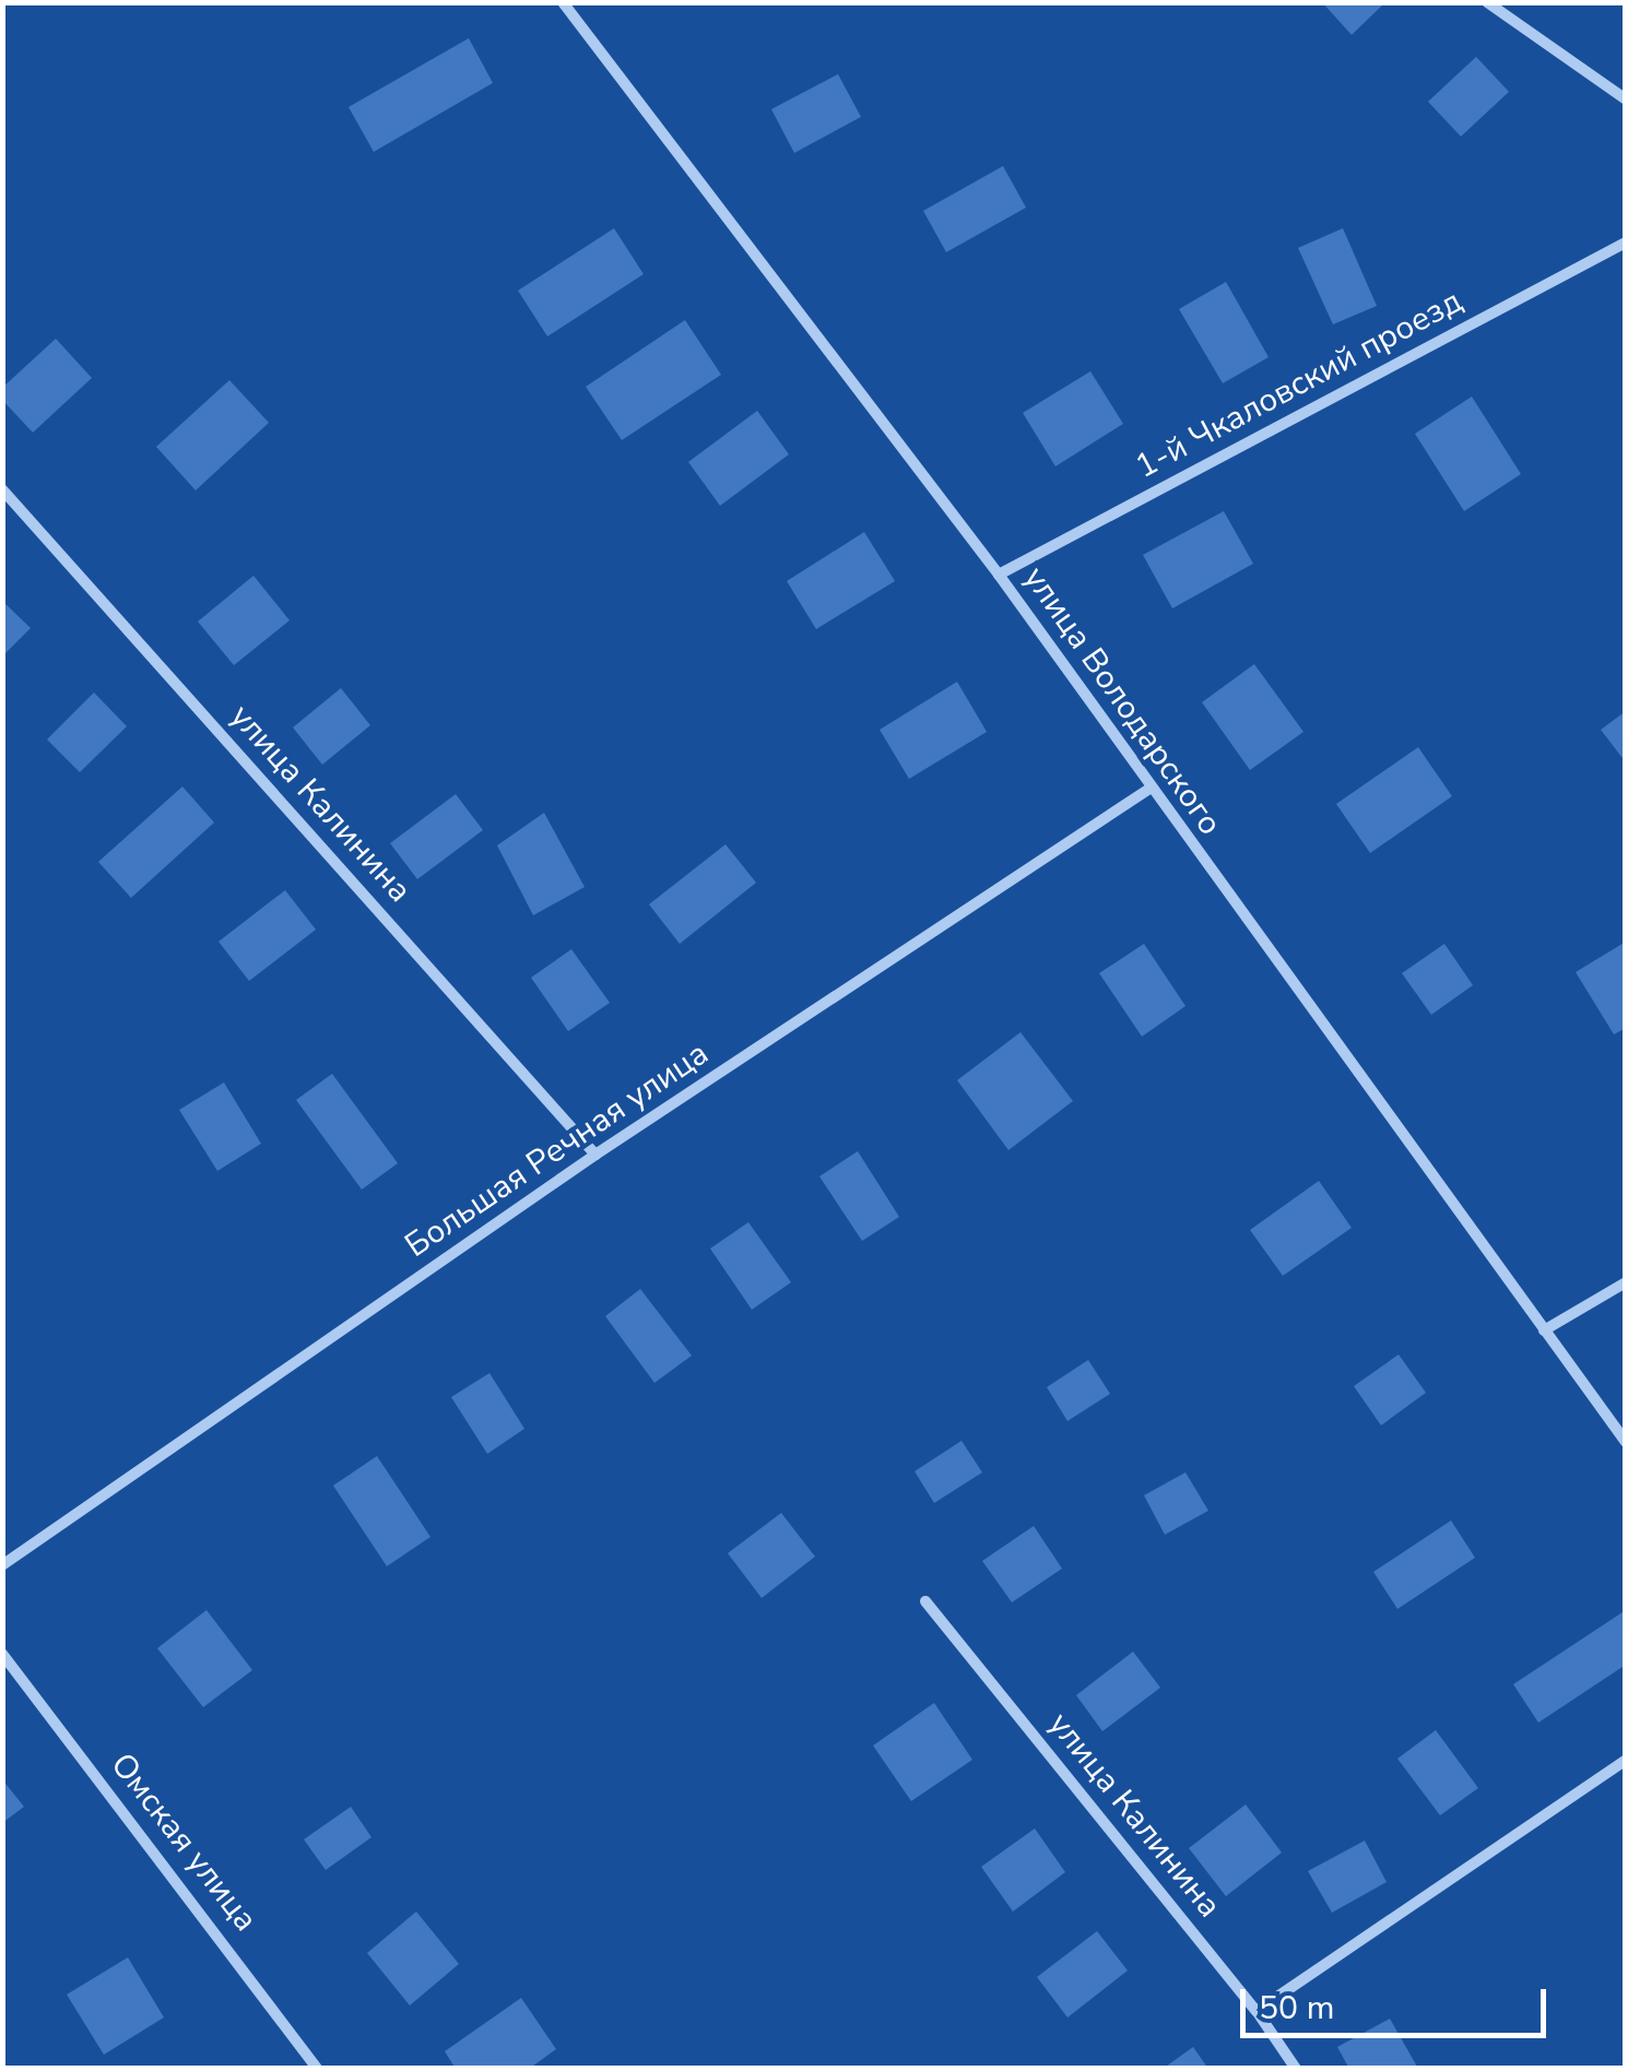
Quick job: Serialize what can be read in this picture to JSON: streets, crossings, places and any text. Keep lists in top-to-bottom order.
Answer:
{
  "streets": {
    "street": [
      "1-й Чкаловский проезд",
      "улица Володарского",
      "улица Калинина",
      "Большая Речная улица",
      "Омская улица"
    ]
  },
  "crossings": [
    ["1-й Чкаловский проезд", "улица Володарского"],
    ["улица Володарского", "Большая Речная улица"],
    ["улица Калинина", "Большая Речная улица"]
  ],
  "scale_bar": "50 m"
}
